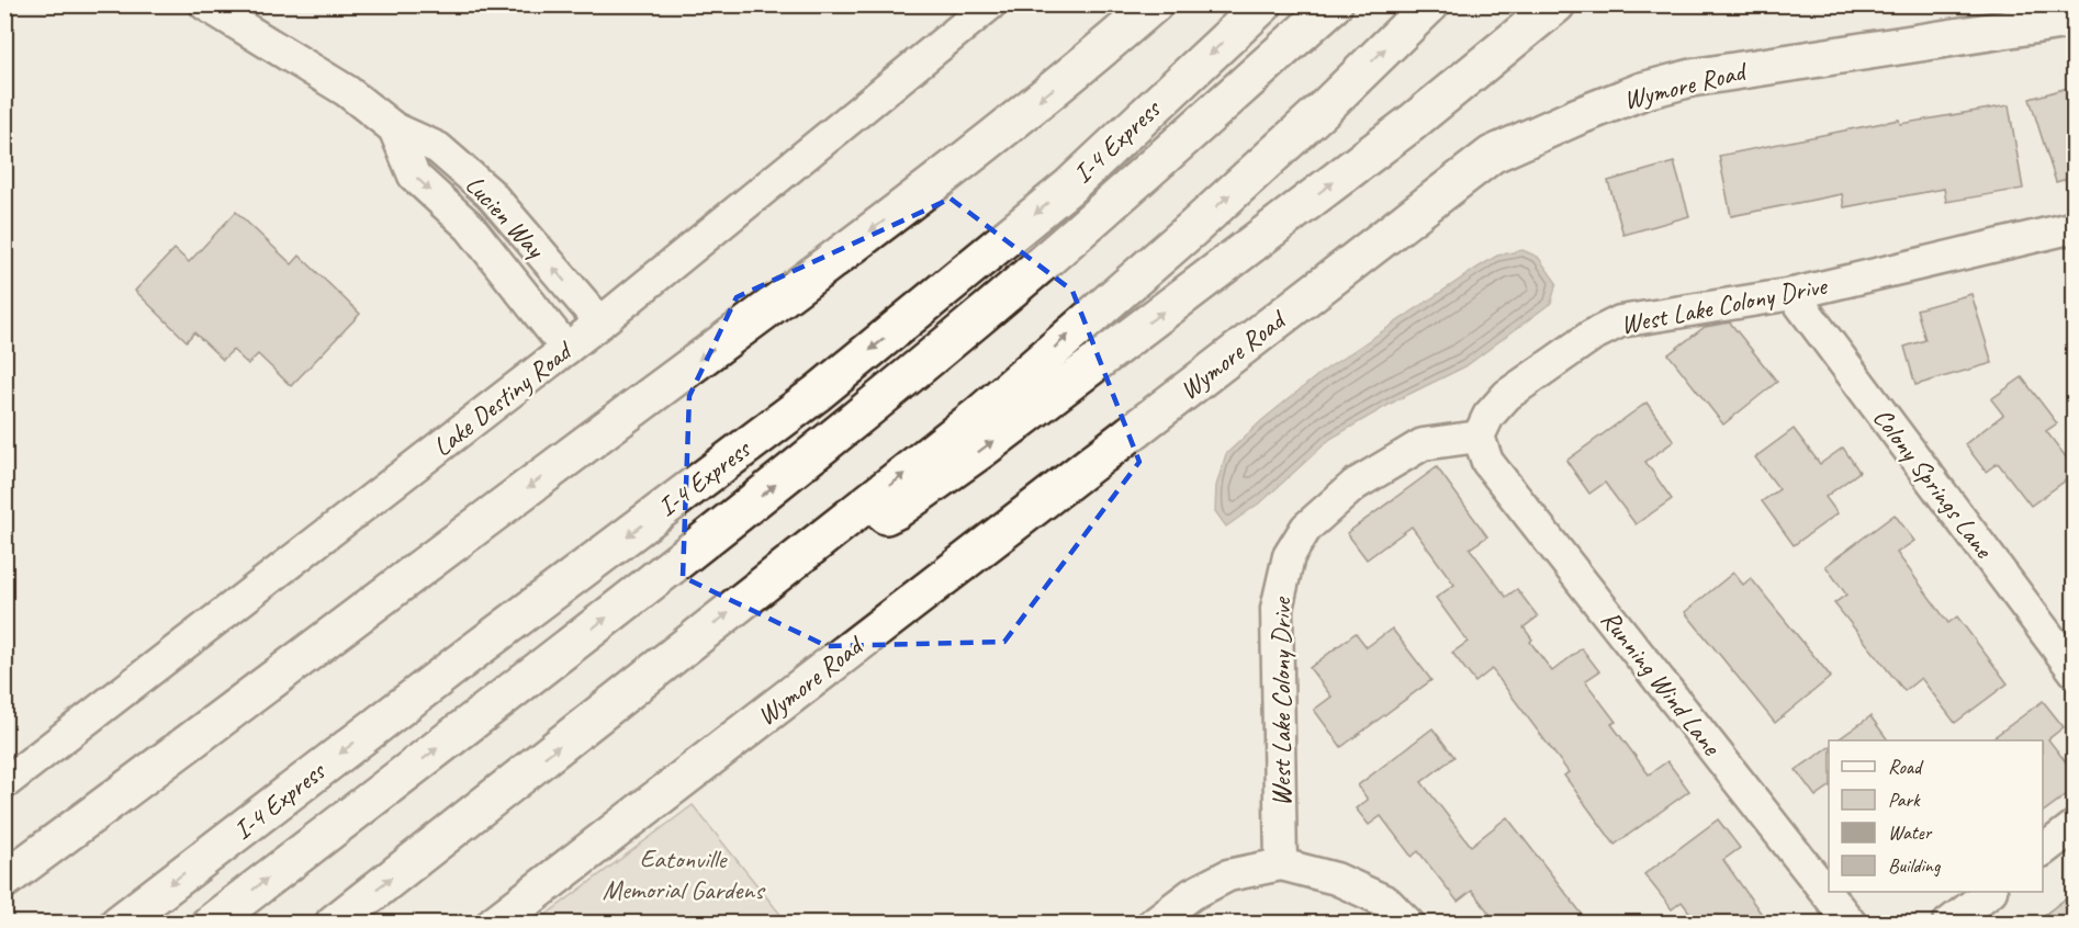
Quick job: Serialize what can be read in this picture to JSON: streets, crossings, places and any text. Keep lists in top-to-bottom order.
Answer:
{
  "streets": {
    "main road": ["Wymore Road", "I-4 Express"],
    "street": [
      "Lucien Way",
      "West Lake Colony Drive",
      "Lake Destiny Road",
      "Colony Springs Lane",
      "Running Wind Lane"
    ]
  },
  "crossings": [
    ["Lucien Way", "Lake Destiny Road"],
    ["West Lake Colony Drive", "Colony Springs Lane"],
    ["West Lake Colony Drive", "Running Wind Lane"]
  ],
  "parks": ["Eatonville Memorial Gardens"],
  "legend": [
    "Road",
    "Park",
    "Water",
    "Building"
  ]
}
